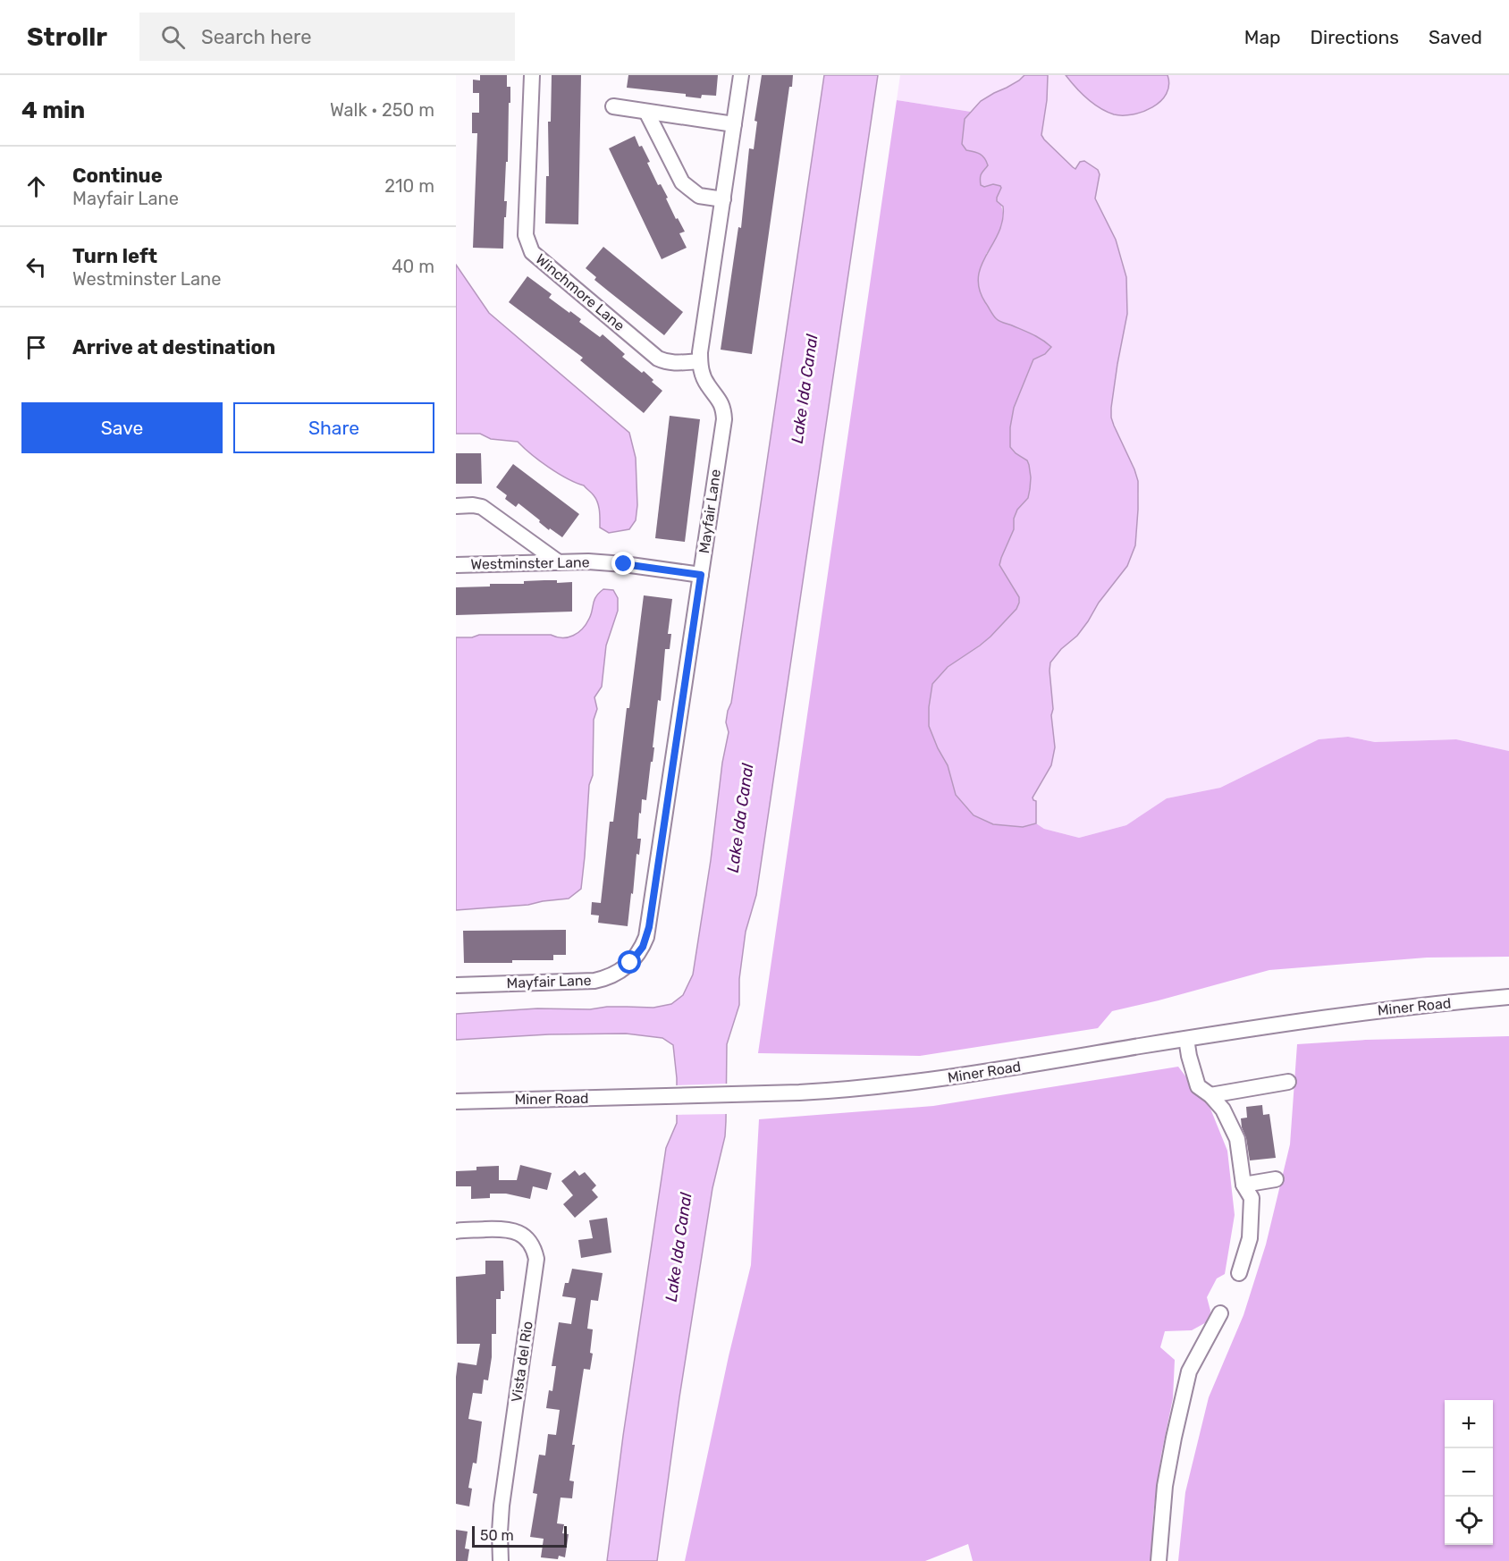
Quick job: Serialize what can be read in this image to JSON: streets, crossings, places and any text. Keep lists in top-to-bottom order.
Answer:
{
  "streets": {
    "street": [
      "Winchmore Lane",
      "Mayfair Lane",
      "Westminster Lane",
      "Miner Road",
      "Vista del Rio"
    ]
  },
  "crossings": [
    ["Winchmore Lane", "Mayfair Lane"],
    ["Mayfair Lane", "Westminster Lane"]
  ],
  "water": ["Lake Ida Canal"],
  "scale_bar": "50 m",
  "page": {
    "header": "Strollr",
    "search": "Search here",
    "nav": ["Map", "Directions", "Saved"],
    "heading": ["4 min", "Walk · 250 m"],
    "list": [
      ["Continue", "Mayfair Lane", "210 m"],
      ["Turn left", "Westminster Lane", "40 m"],
      "Arrive at destination"
    ],
    "buttons": ["Save", "Share"],
    "map_buttons": ["+", "−"],
    "scale": "50 m"
  }
}
